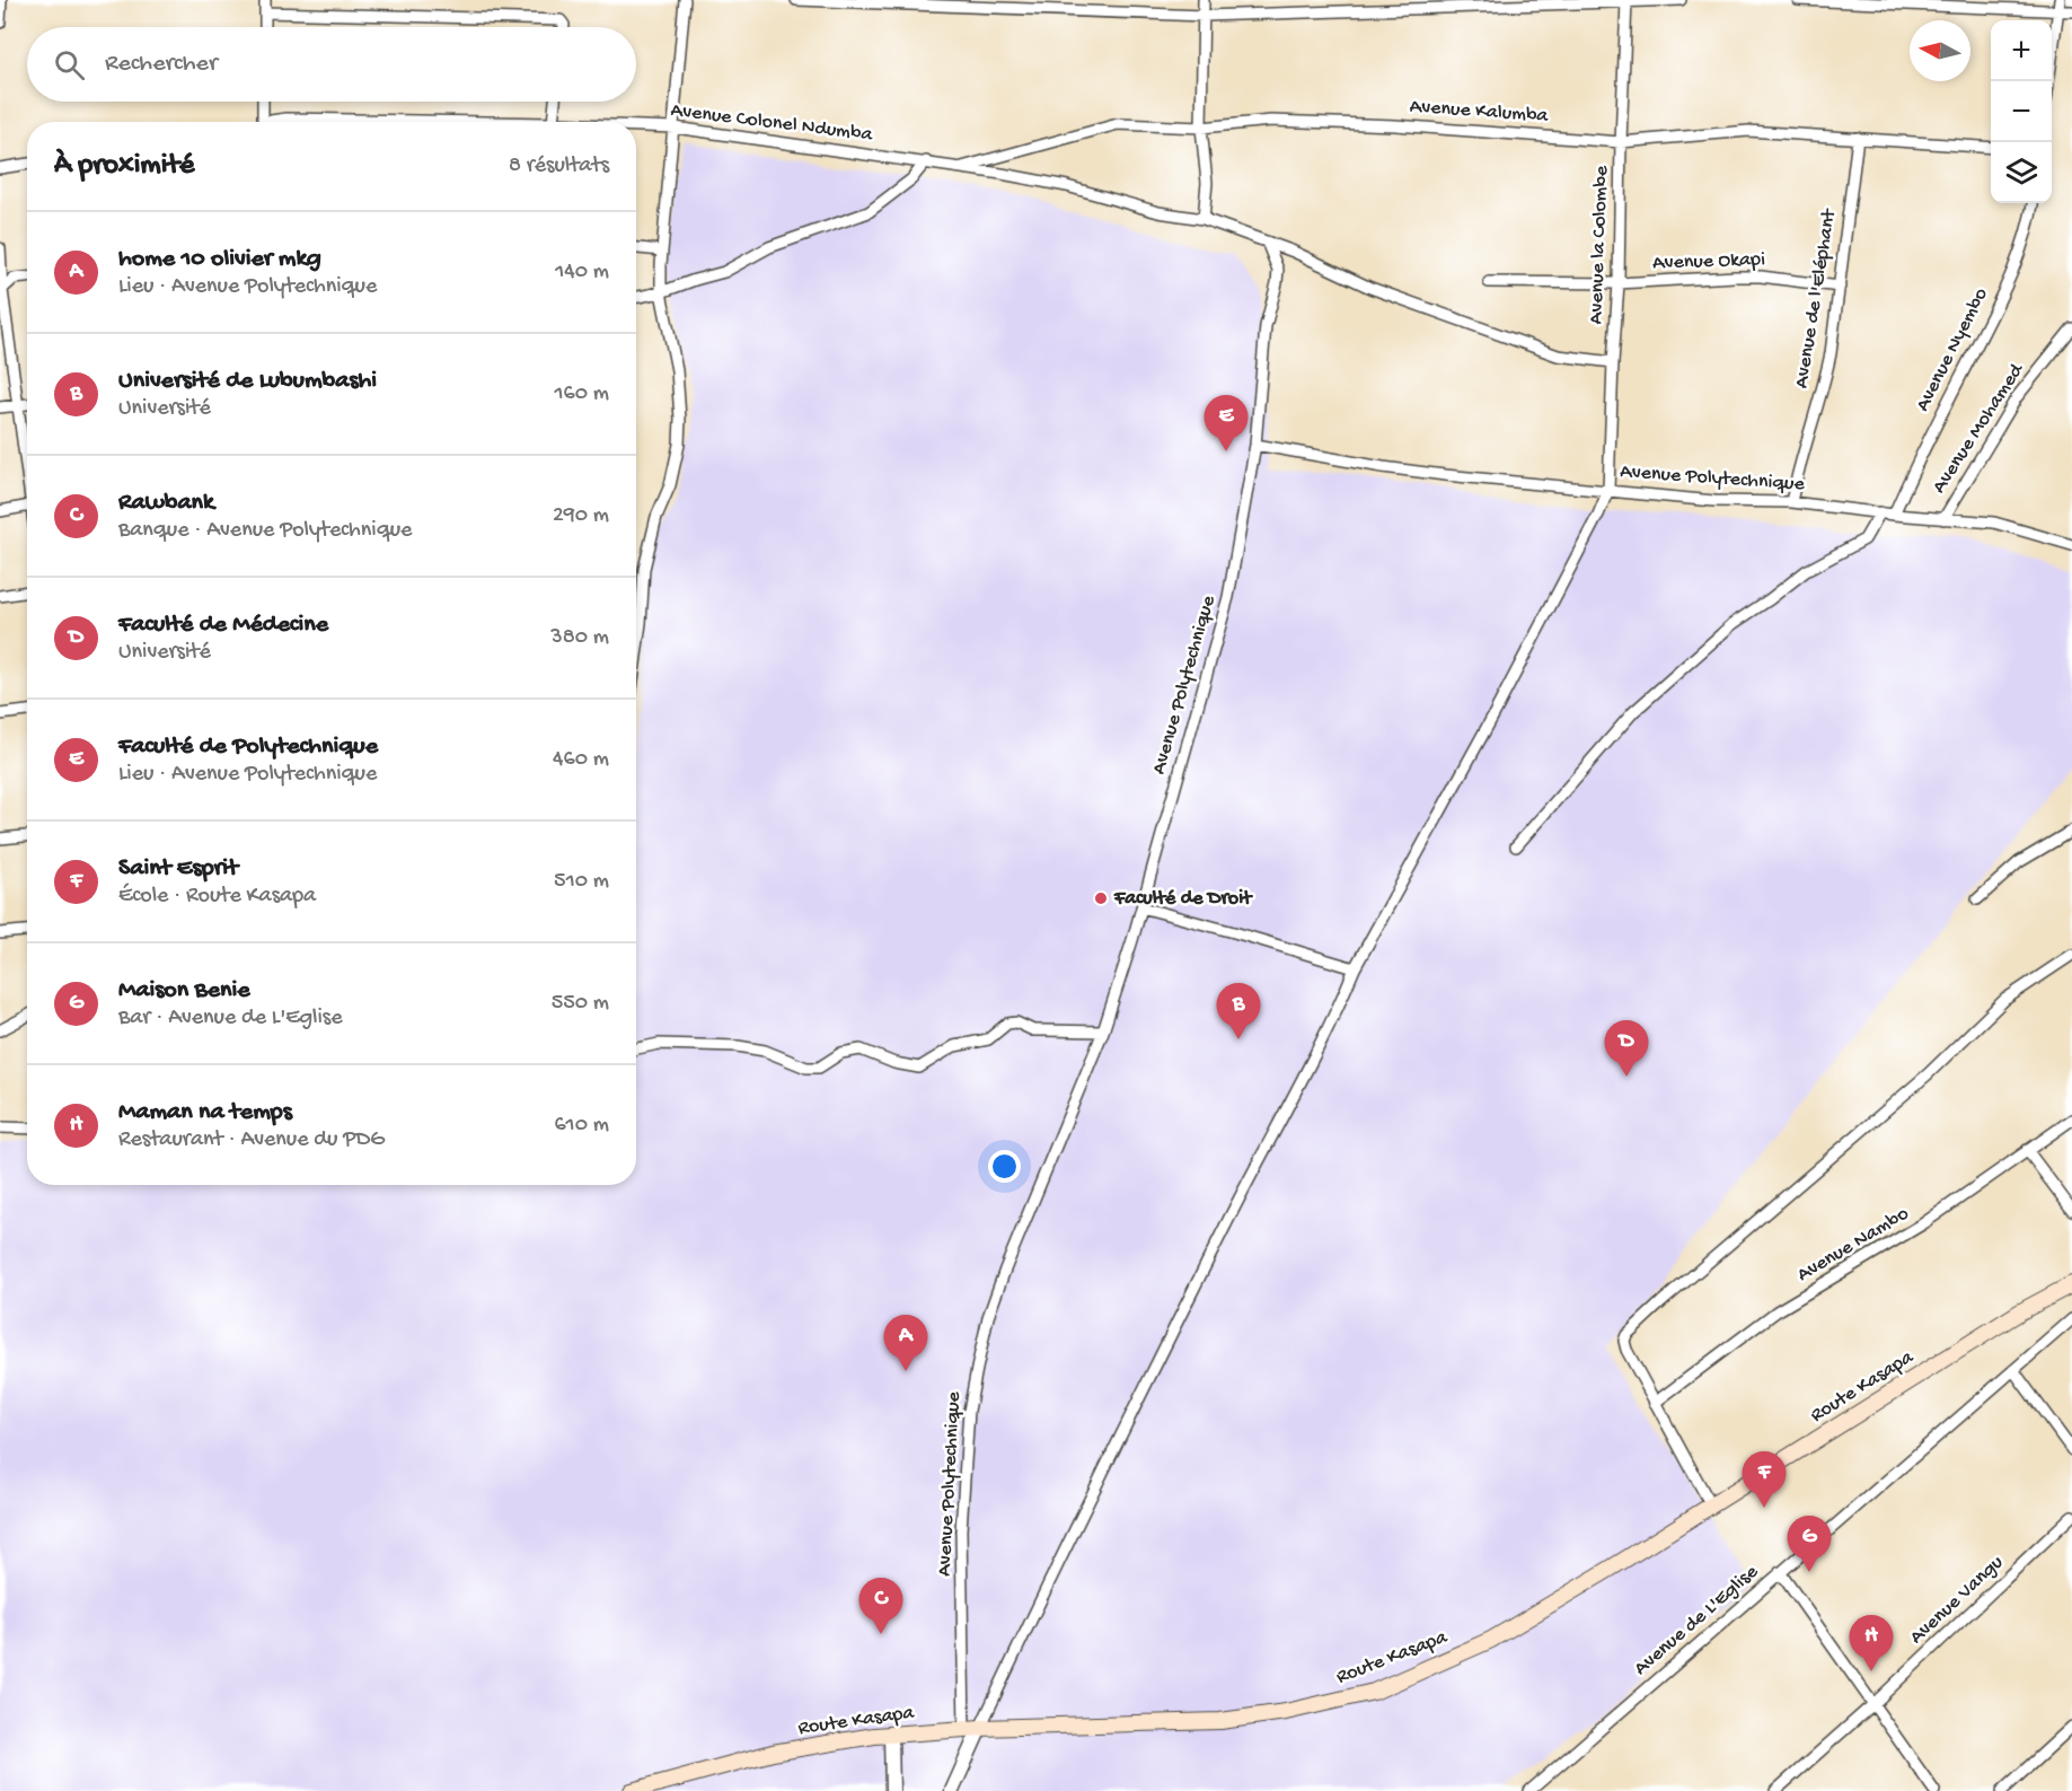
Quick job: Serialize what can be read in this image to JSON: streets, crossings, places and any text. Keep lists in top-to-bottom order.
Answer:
{
  "streets": {
    "main road": ["Route Kasapa"],
    "street": [
      "Avenue Kalumba",
      "Avenue Colonel Ndumba",
      "Avenue la Colombe",
      "Avenue Okapi",
      "Avenue de l'Eléphant",
      "Avenue Nyembo",
      "Avenue Mohamed",
      "Avenue Polytechnique",
      "Avenue Nambo",
      "Avenue Vangu",
      "Avenue de L'Eglise"
    ]
  },
  "crossings": [
    ["Avenue Kalumba", "Avenue Colonel Ndumba"],
    ["Avenue Kalumba", "Avenue la Colombe"],
    ["Avenue Kalumba", "Avenue de l'Eléphant"],
    ["Avenue Colonel Ndumba", "Avenue la Colombe"],
    ["Avenue la Colombe", "Avenue Okapi"],
    ["Avenue la Colombe", "Avenue Polytechnique"],
    ["Avenue Okapi", "Avenue de l'Eléphant"],
    ["Avenue de l'Eléphant", "Avenue Polytechnique"],
    ["Avenue Nyembo", "Avenue Polytechnique"],
    ["Avenue Mohamed", "Avenue Polytechnique"],
    ["Avenue Polytechnique", "Route Kasapa"]
  ],
  "places": ["Faculté de Droit"],
  "north": "left",
  "page": {
    "map_buttons": ["+", "−"],
    "search": "Rechercher",
    "heading": ["À proximité", "8 résultats"],
    "list": [
      {
        "mark": "A",
        "name": "home 10 olivier mkg",
        "note": "Lieu · Avenue Polytechnique",
        "value": "140 m"
      },
      {
        "mark": "B",
        "name": "Université de Lubumbashi",
        "note": "Université",
        "value": "160 m"
      },
      {
        "mark": "C",
        "name": "Rawbank",
        "note": "Banque · Avenue Polytechnique",
        "value": "290 m"
      },
      {
        "mark": "D",
        "name": "Faculté de Médecine",
        "note": "Université",
        "value": "380 m"
      },
      {
        "mark": "E",
        "name": "Faculté de Polytechnique",
        "note": "Lieu · Avenue Polytechnique",
        "value": "460 m"
      },
      {
        "mark": "F",
        "name": "Saint Esprit",
        "note": "École · Route Kasapa",
        "value": "510 m"
      },
      {
        "mark": "G",
        "name": "Maison Benie",
        "note": "Bar · Avenue de L'Eglise",
        "value": "550 m"
      },
      {
        "mark": "H",
        "name": "Maman na temps",
        "note": "Restaurant · Avenue du PDG",
        "value": "610 m"
      }
    ],
    "pins": [
      "E",
      "B",
      "D",
      "A",
      "F",
      "G",
      "C",
      "H"
    ]
  }
}
